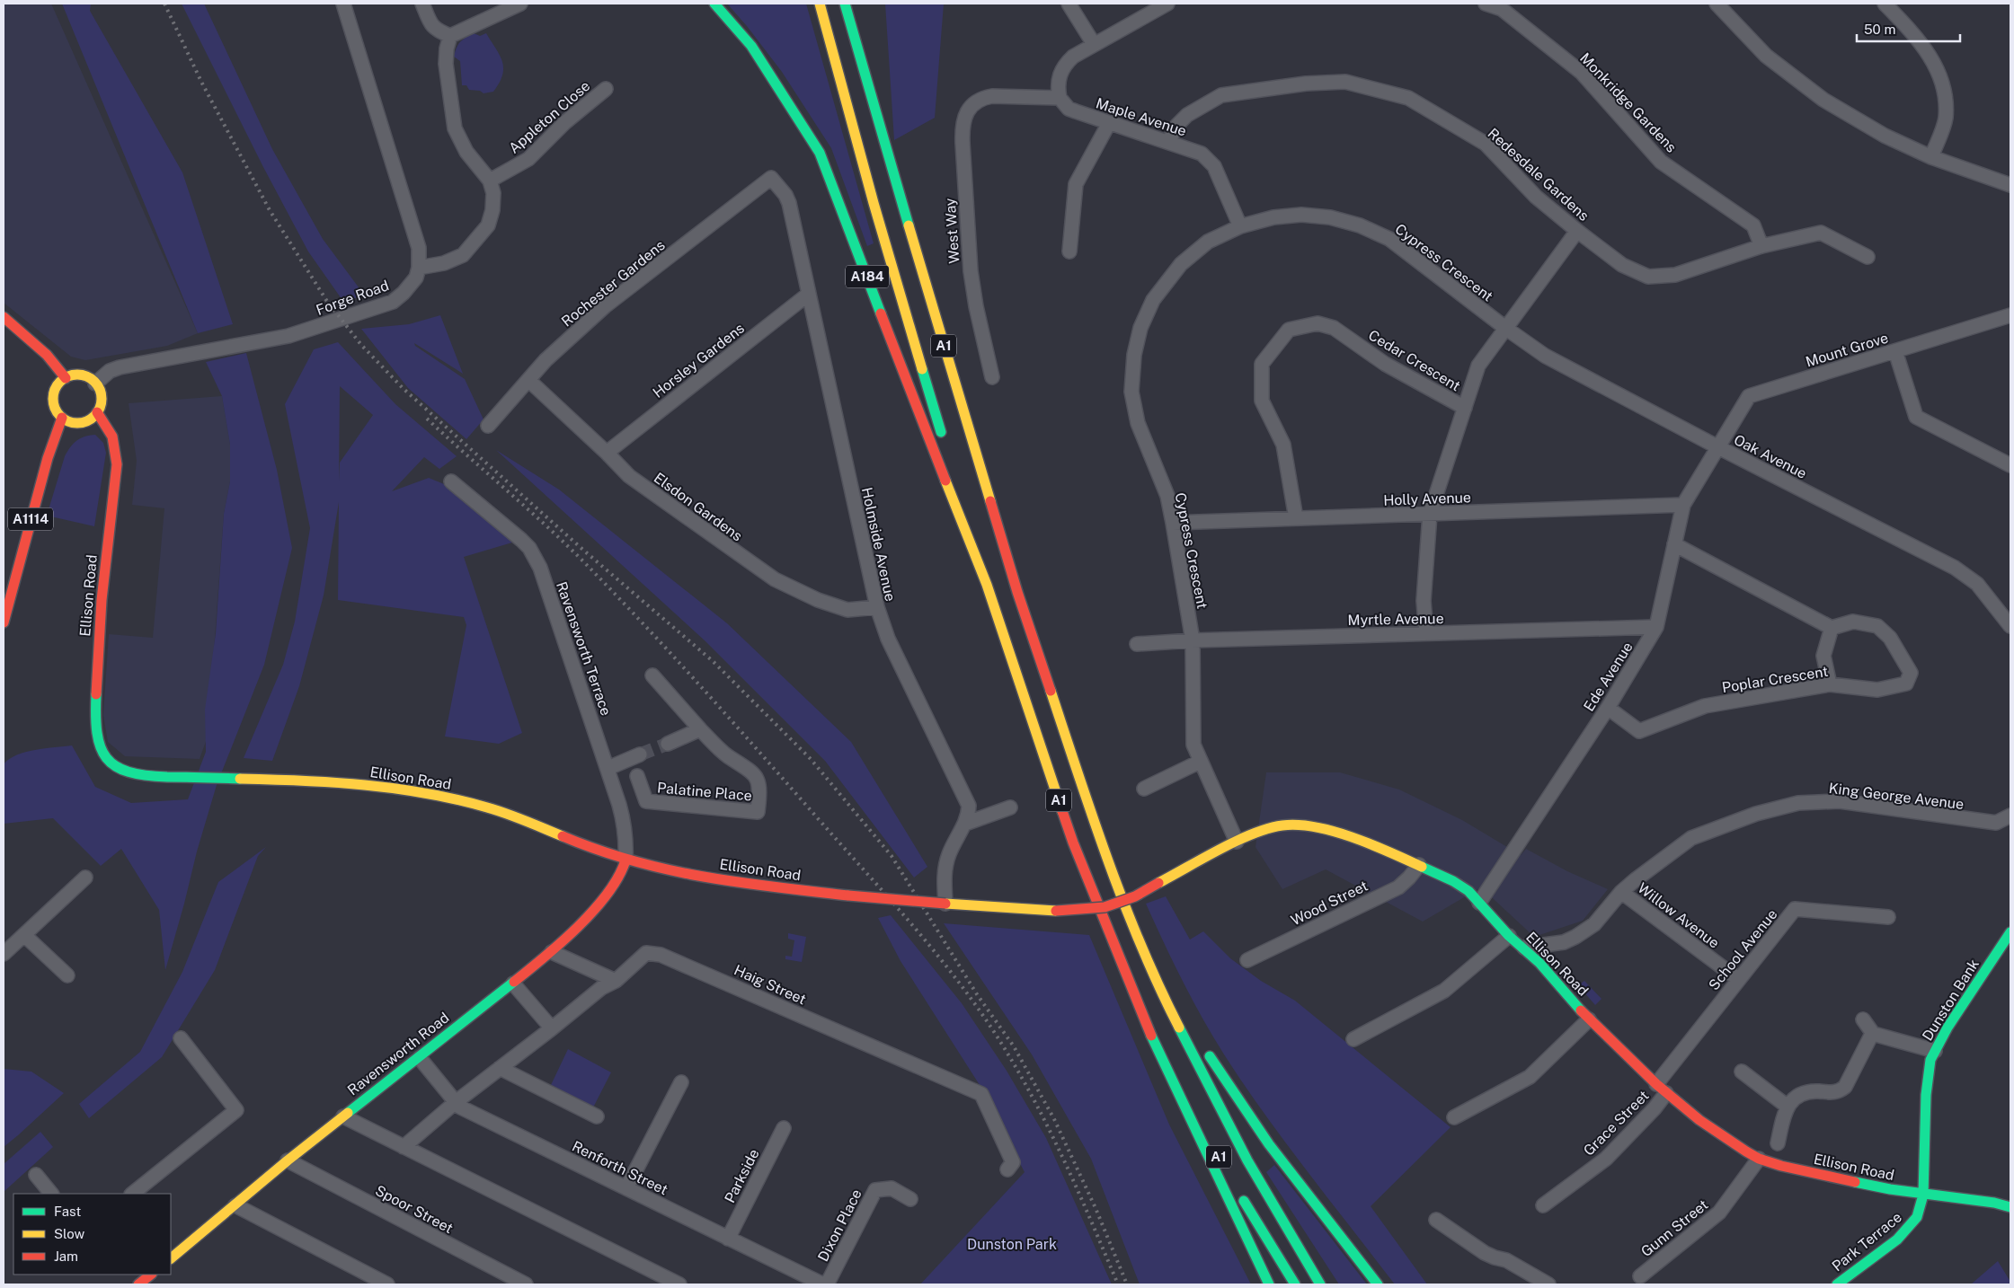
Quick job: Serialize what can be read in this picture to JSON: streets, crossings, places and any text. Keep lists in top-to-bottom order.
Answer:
{
  "streets": {
    "main road": [
      "A184",
      "A1",
      "A1114",
      "Ellison Road",
      "Dunston Bank",
      "Ravensworth Road",
      "Park Terrace"
    ],
    "street": [
      "Monkridge Gardens",
      "Appleton Close",
      "Maple Avenue",
      "Redesdale Gardens",
      "West Way",
      "Cypress Crescent",
      "Rochester Gardens",
      "Forge Road",
      "Mount Grove",
      "Horsley Gardens",
      "Cedar Crescent",
      "Oak Avenue",
      "Holly Avenue",
      "Elsdon Gardens",
      "Holmside Avenue",
      "Myrtle Avenue",
      "Ravensworth Terrace",
      "Ede Avenue",
      "Poplar Crescent",
      "Palatine Place",
      "King George Avenue",
      "Wood Street",
      "Willow Avenue",
      "School Avenue",
      "Haig Street",
      "Grace Street",
      "Renforth Street",
      "Parkside",
      "Spoor Street",
      "Dixon Place",
      "Gunn Street"
    ]
  },
  "crossings": [
    ["Monkridge Gardens", "Redesdale Gardens"],
    ["Maple Avenue", "Redesdale Gardens"],
    ["Maple Avenue", "West Way"],
    ["Maple Avenue", "Cypress Crescent"],
    ["Cypress Crescent", "Oak Avenue"],
    ["Cypress Crescent", "Holly Avenue"],
    ["Cypress Crescent", "Ellison Road"],
    ["Cypress Crescent", "Myrtle Avenue"],
    ["A184", "A1"],
    ["Rochester Gardens", "Elsdon Gardens"],
    ["Rochester Gardens", "Holmside Avenue"],
    ["Forge Road", "A1114"],
    ["Forge Road", "Ellison Road"],
    ["Mount Grove", "Oak Avenue"],
    ["Mount Grove", "Ede Avenue"],
    ["Horsley Gardens", "Elsdon Gardens"],
    ["Horsley Gardens", "Holmside Avenue"],
    ["Cedar Crescent", "Holly Avenue"],
    ["Oak Avenue", "Ede Avenue"],
    ["Holly Avenue", "Ede Avenue"],
    ["Elsdon Gardens", "Holmside Avenue"],
    ["A1114", "Ellison Road"],
    ["Holmside Avenue", "Ellison Road"],
    ["Ellison Road", "Ravensworth Terrace"],
    ["Ellison Road", "Ede Avenue"],
    ["Ellison Road", "King George Avenue"],
    ["Ellison Road", "Wood Street"],
    ["Ellison Road", "School Avenue"],
    ["Ellison Road", "Dunston Bank"],
    ["Ellison Road", "Ravensworth Road"],
    ["Ellison Road", "Grace Street"],
    ["Ellison Road", "Gunn Street"],
    ["Ellison Road", "Park Terrace"],
    ["Myrtle Avenue", "Ede Avenue"],
    ["Ravensworth Terrace", "Ravensworth Road"],
    ["Ede Avenue", "Poplar Crescent"],
    ["King George Avenue", "Willow Avenue"],
    ["Willow Avenue", "School Avenue"],
    ["Haig Street", "Renforth Street"],
    ["Dunston Bank", "Park Terrace"],
    ["Ravensworth Road", "Renforth Street"],
    ["Ravensworth Road", "Spoor Street"],
    ["Renforth Street", "Parkside"]
  ],
  "parks": ["Dunston Park"],
  "legend": ["Fast", "Slow", "Jam"],
  "scale_bar": "50 m"
}
